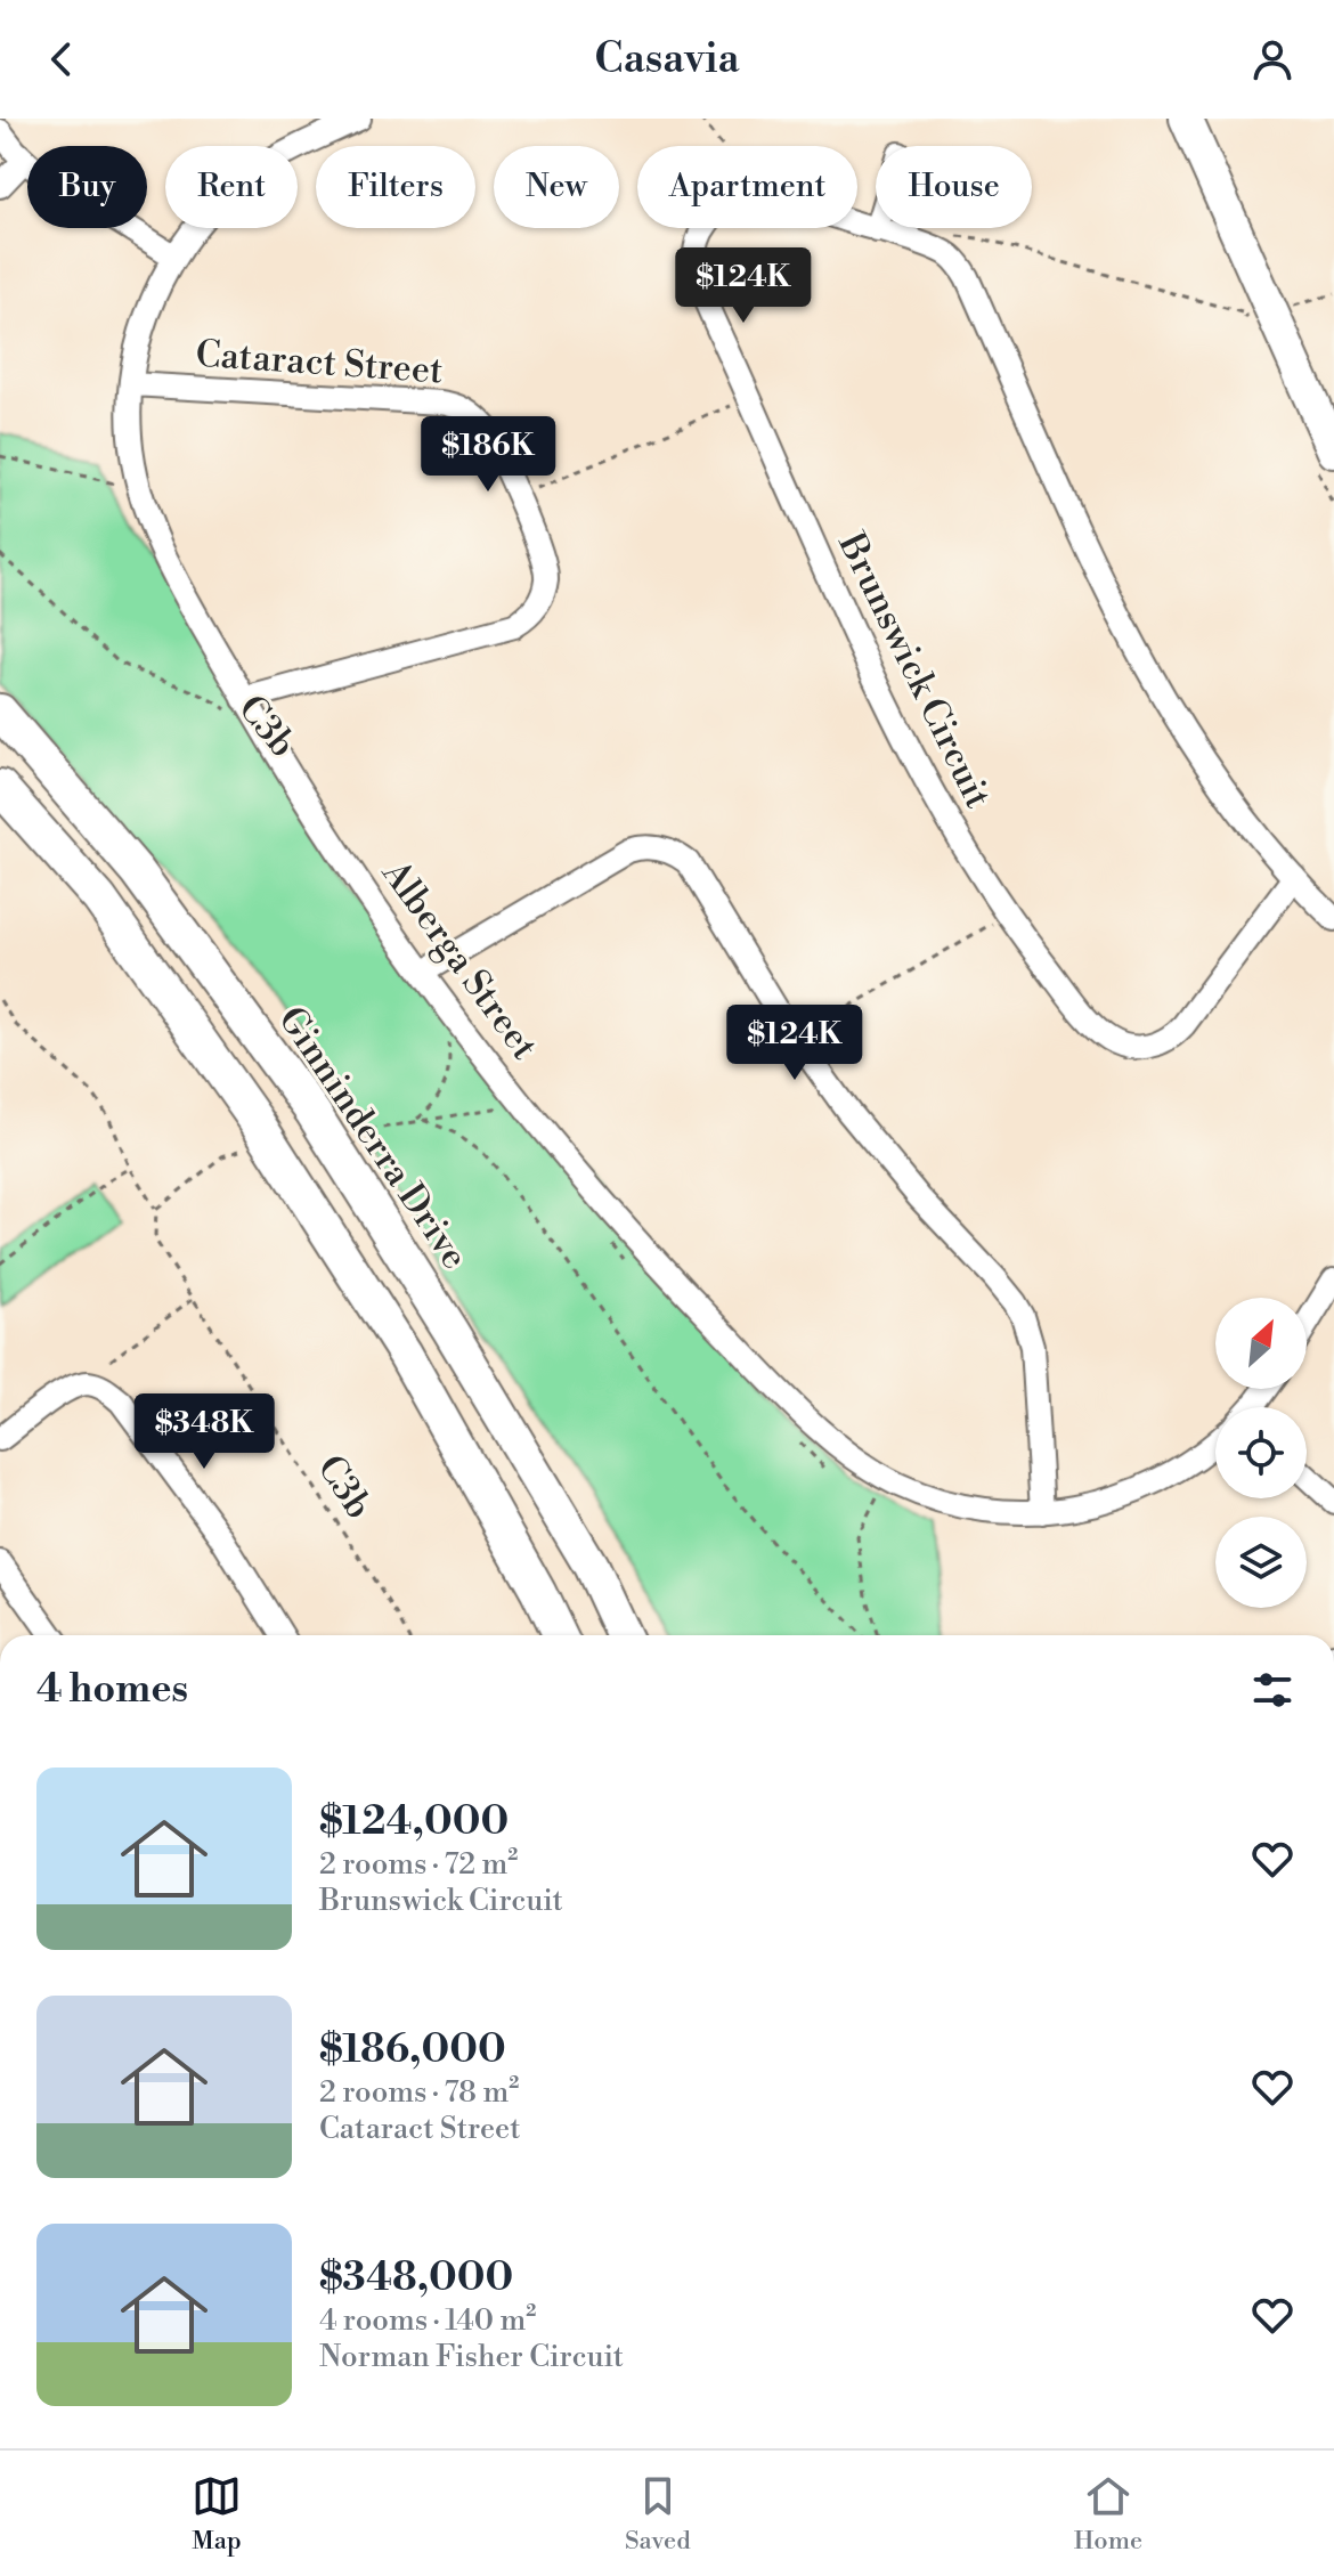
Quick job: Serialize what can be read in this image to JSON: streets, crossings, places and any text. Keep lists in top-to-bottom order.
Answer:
{
  "streets": {
    "main road": ["Ginninderra Drive"],
    "street": ["Cataract Street", "Brunswick Circuit", "Alberga Street"],
    "path": ["C3b"]
  },
  "crossings": [
    ["Cataract Street", "C3b"],
    ["Cataract Street", "Alberga Street"],
    ["C3b", "Alberga Street"]
  ],
  "north": "top right",
  "page": {
    "header": "Casavia",
    "chip": [
      "Buy",
      "Rent",
      "Filters",
      "New",
      "Apartment",
      "House"
    ],
    "price": [
      "$124K",
      "$186K",
      "$124K",
      "$348K"
    ],
    "heading": "4 homes",
    "list": [
      {
        "name": "$124,000",
        "note": "2 rooms · 72 m² · Brunswick Circuit"
      },
      {
        "name": "$186,000",
        "note": "2 rooms · 78 m² · Cataract Street"
      },
      {
        "name": "$348,000",
        "note": "4 rooms · 140 m² · Norman Fisher Circuit"
      }
    ],
    "tabs": ["Map", "Saved", "Home"]
  }
}
